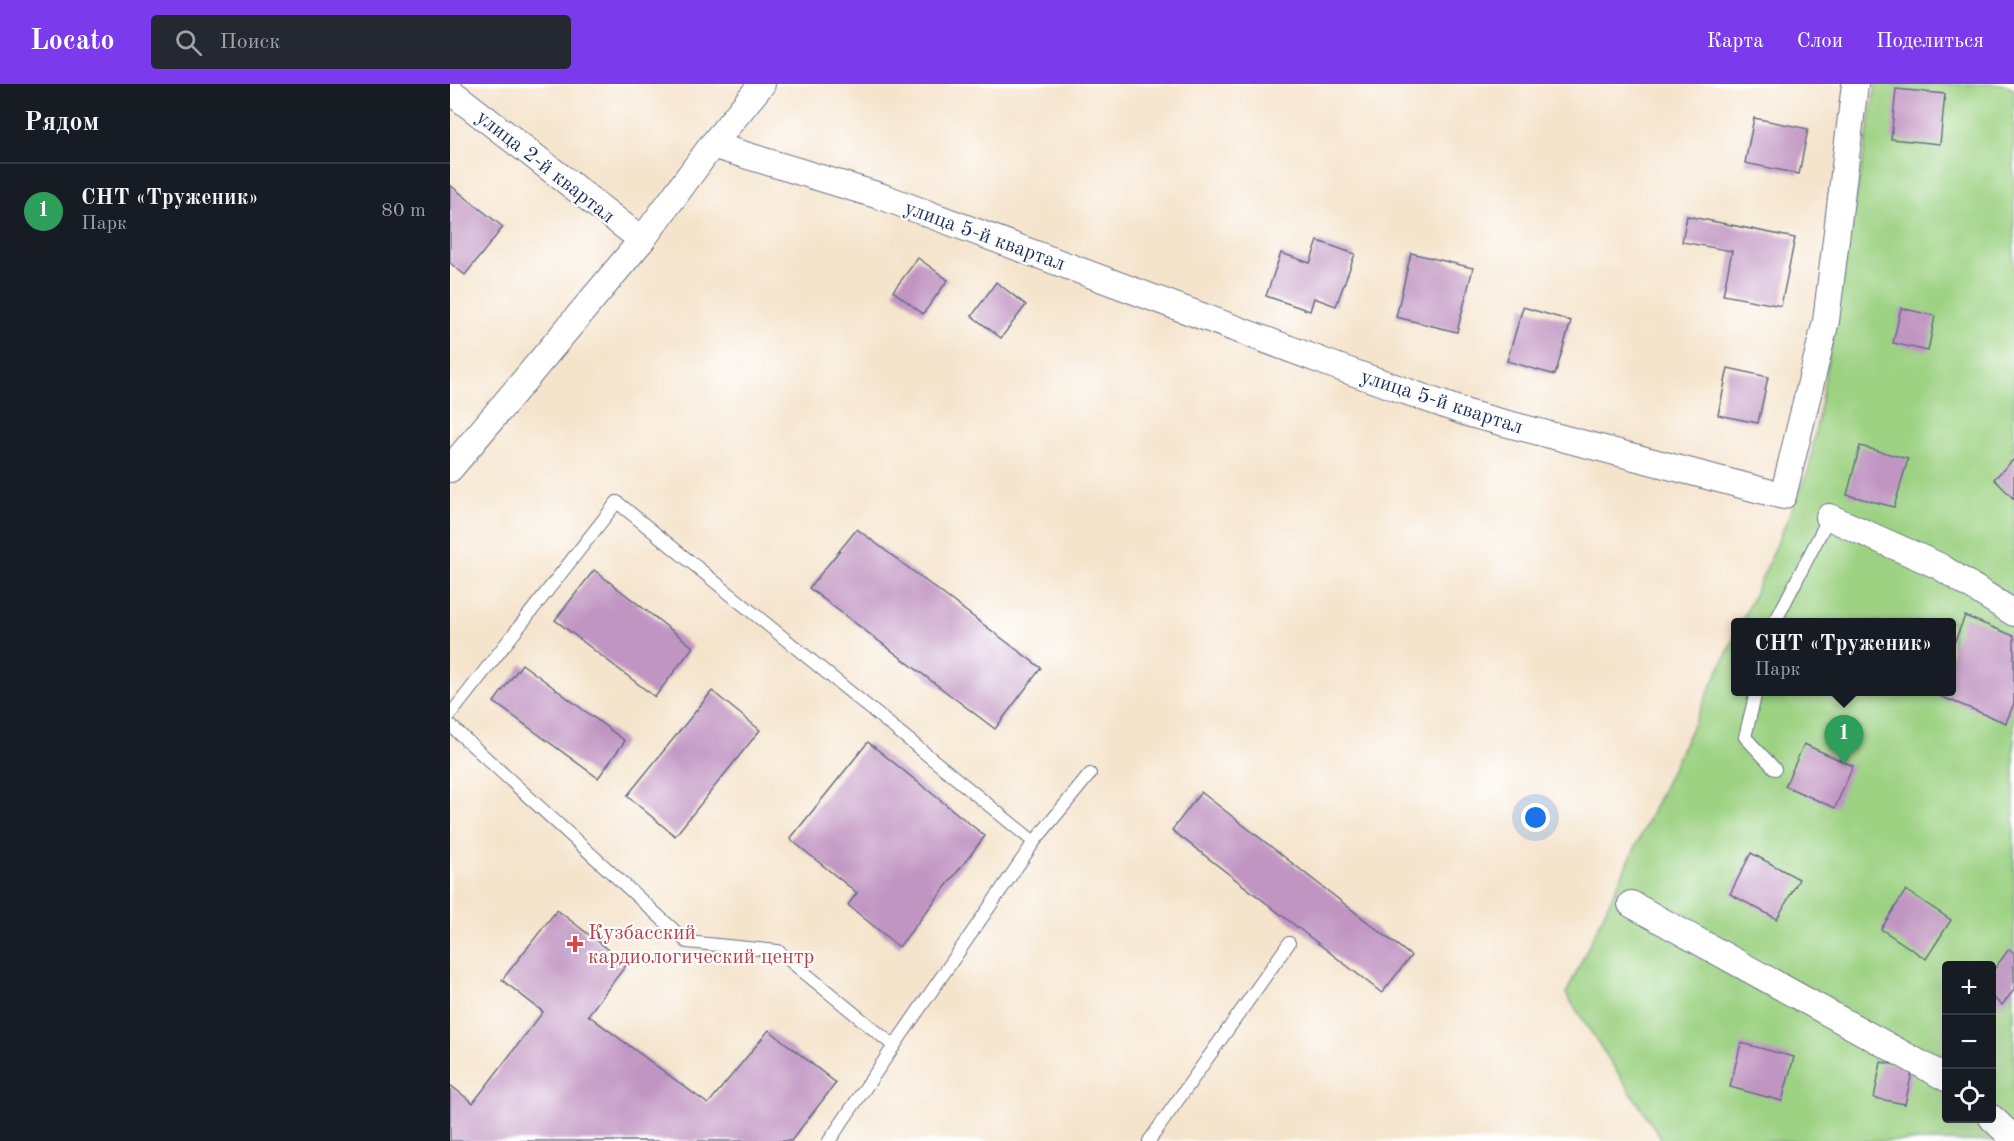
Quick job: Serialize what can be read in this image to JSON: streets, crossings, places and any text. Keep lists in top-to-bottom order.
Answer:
{
  "streets": {
    "street": ["улица 2-й квартал", "улица 5-й квартал"]
  },
  "places": {
    "health": ["Кузбасский кардиологический центр"]
  },
  "page": {
    "header": "Locato",
    "search": "Поиск",
    "nav": ["Карта", "Слои", "Поделиться"],
    "heading": "Рядом",
    "list": [
      {
        "mark": "1",
        "name": "СНТ «Труженик»",
        "note": "Парк",
        "value": "80 m"
      }
    ],
    "popup": ["СНТ «Труженик»", "Парк"],
    "pins": "1",
    "map_buttons": ["+", "−"]
  }
}
